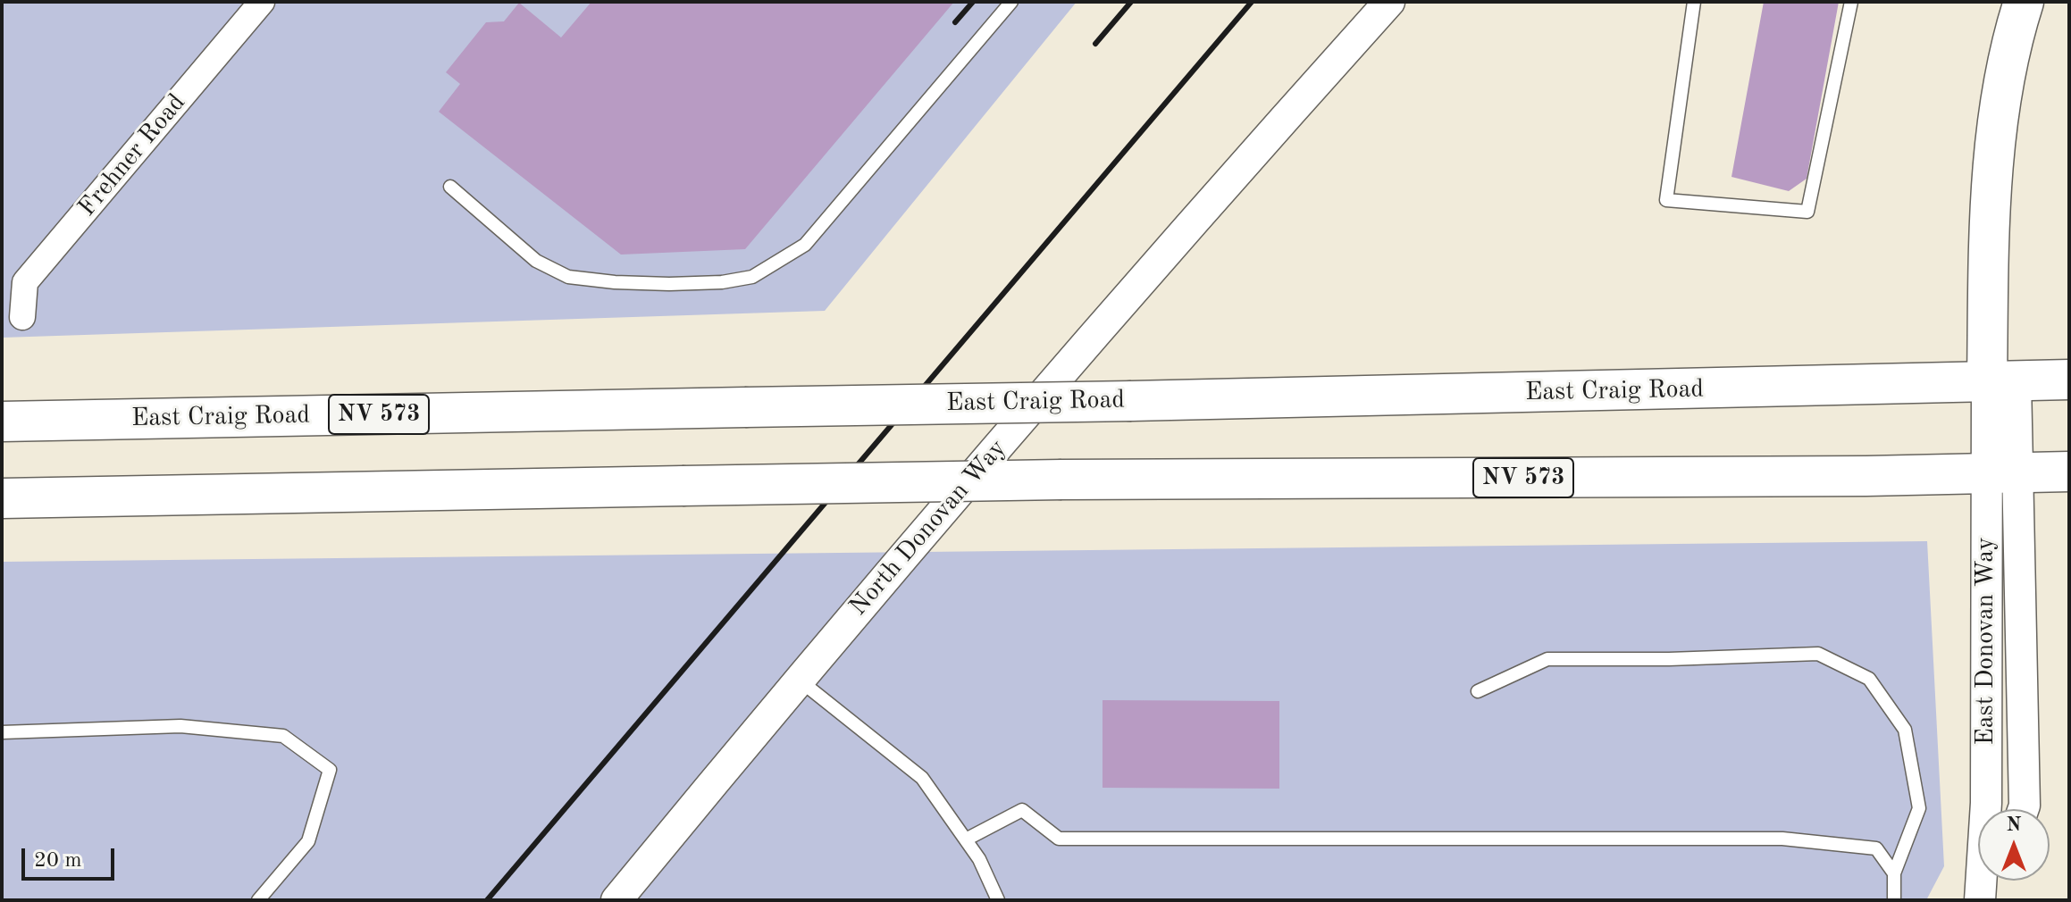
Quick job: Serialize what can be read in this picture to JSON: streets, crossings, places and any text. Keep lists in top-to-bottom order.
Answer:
{
  "streets": {
    "main road": ["East Craig Road", "NV 573"],
    "street": ["Frehner Road", "North Donovan Way", "East Donovan Way"]
  },
  "crossings": [
    ["East Craig Road", "East Donovan Way"],
    ["NV 573", "East Donovan Way"]
  ],
  "scale_bar": "20 m",
  "north": "top"
}
